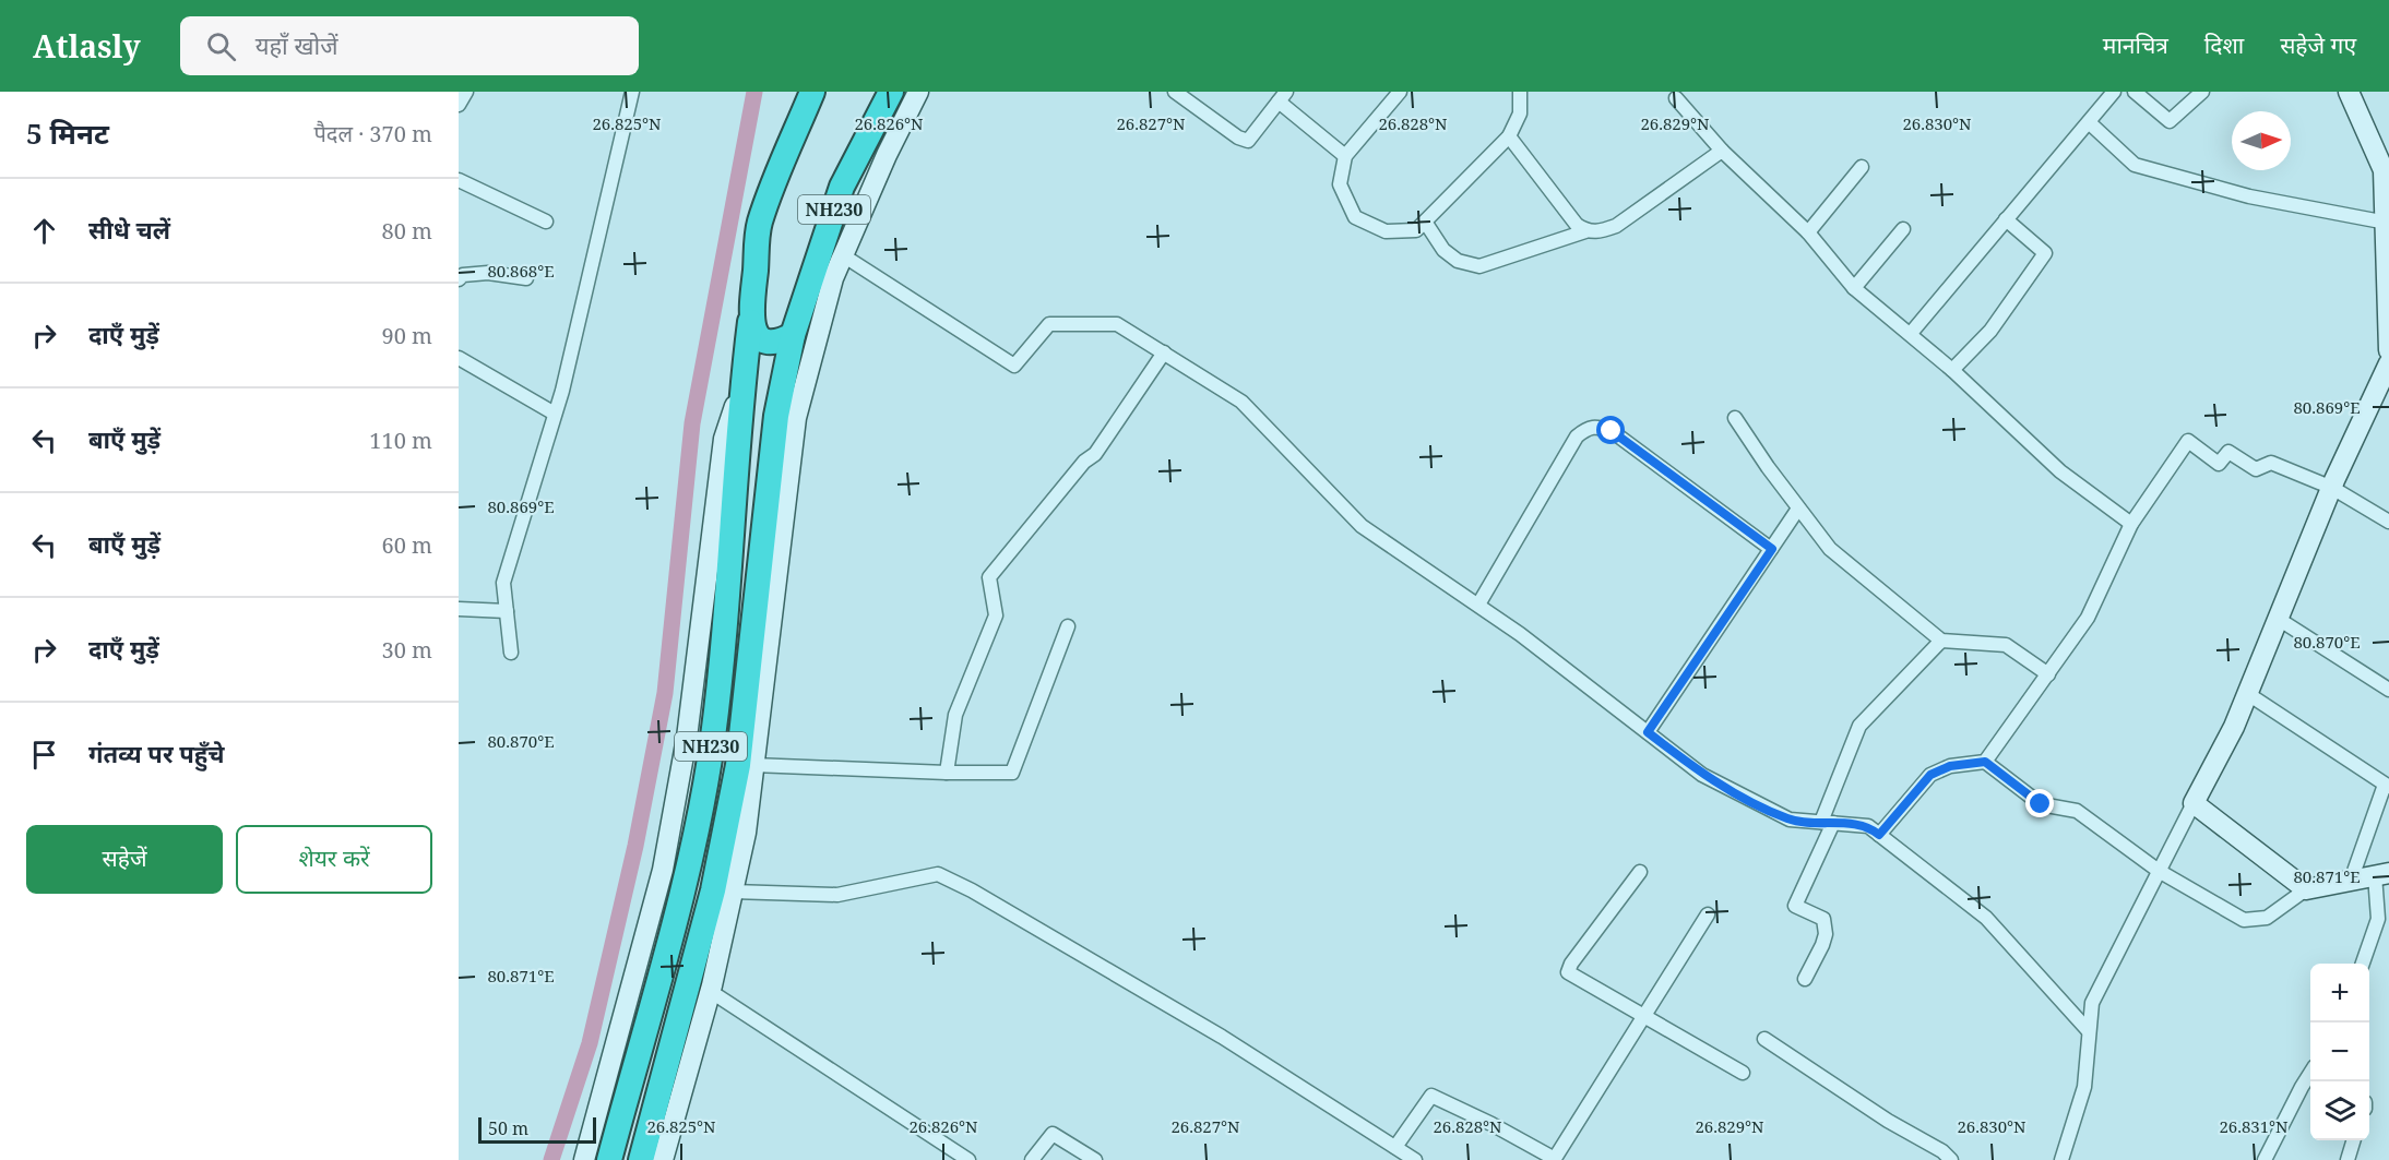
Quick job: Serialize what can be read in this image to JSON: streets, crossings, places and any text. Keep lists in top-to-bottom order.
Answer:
{
  "streets": {
    "highway": ["NH230"]
  },
  "scale_bar": "50 m",
  "north": "right",
  "page": {
    "header": "Atlasly",
    "search": "यहाँ खोजें",
    "nav": ["मानचित्र", "दिशा", "सहेजे गए"],
    "heading": ["5 मिनट", "पैदल · 370 m"],
    "list": [
      ["सीधे चलें", "80 m"],
      ["दाएँ मुड़ें", "90 m"],
      ["बाएँ मुड़ें", "110 m"],
      ["बाएँ मुड़ें", "60 m"],
      ["दाएँ मुड़ें", "30 m"],
      "गंतव्य पर पहुँचे"
    ],
    "buttons": ["सहेजें", "शेयर करें"],
    "map_buttons": ["+", "−"],
    "scale": "50 m"
  },
  "coordinates": [
    "26.825°N",
    "26.826°N",
    "26.827°N",
    "26.828°N",
    "26.829°N",
    "26.830°N",
    "80.868°E",
    "80.869°E",
    "80.870°E",
    "80.871°E",
    "26.831°N"
  ]
}
